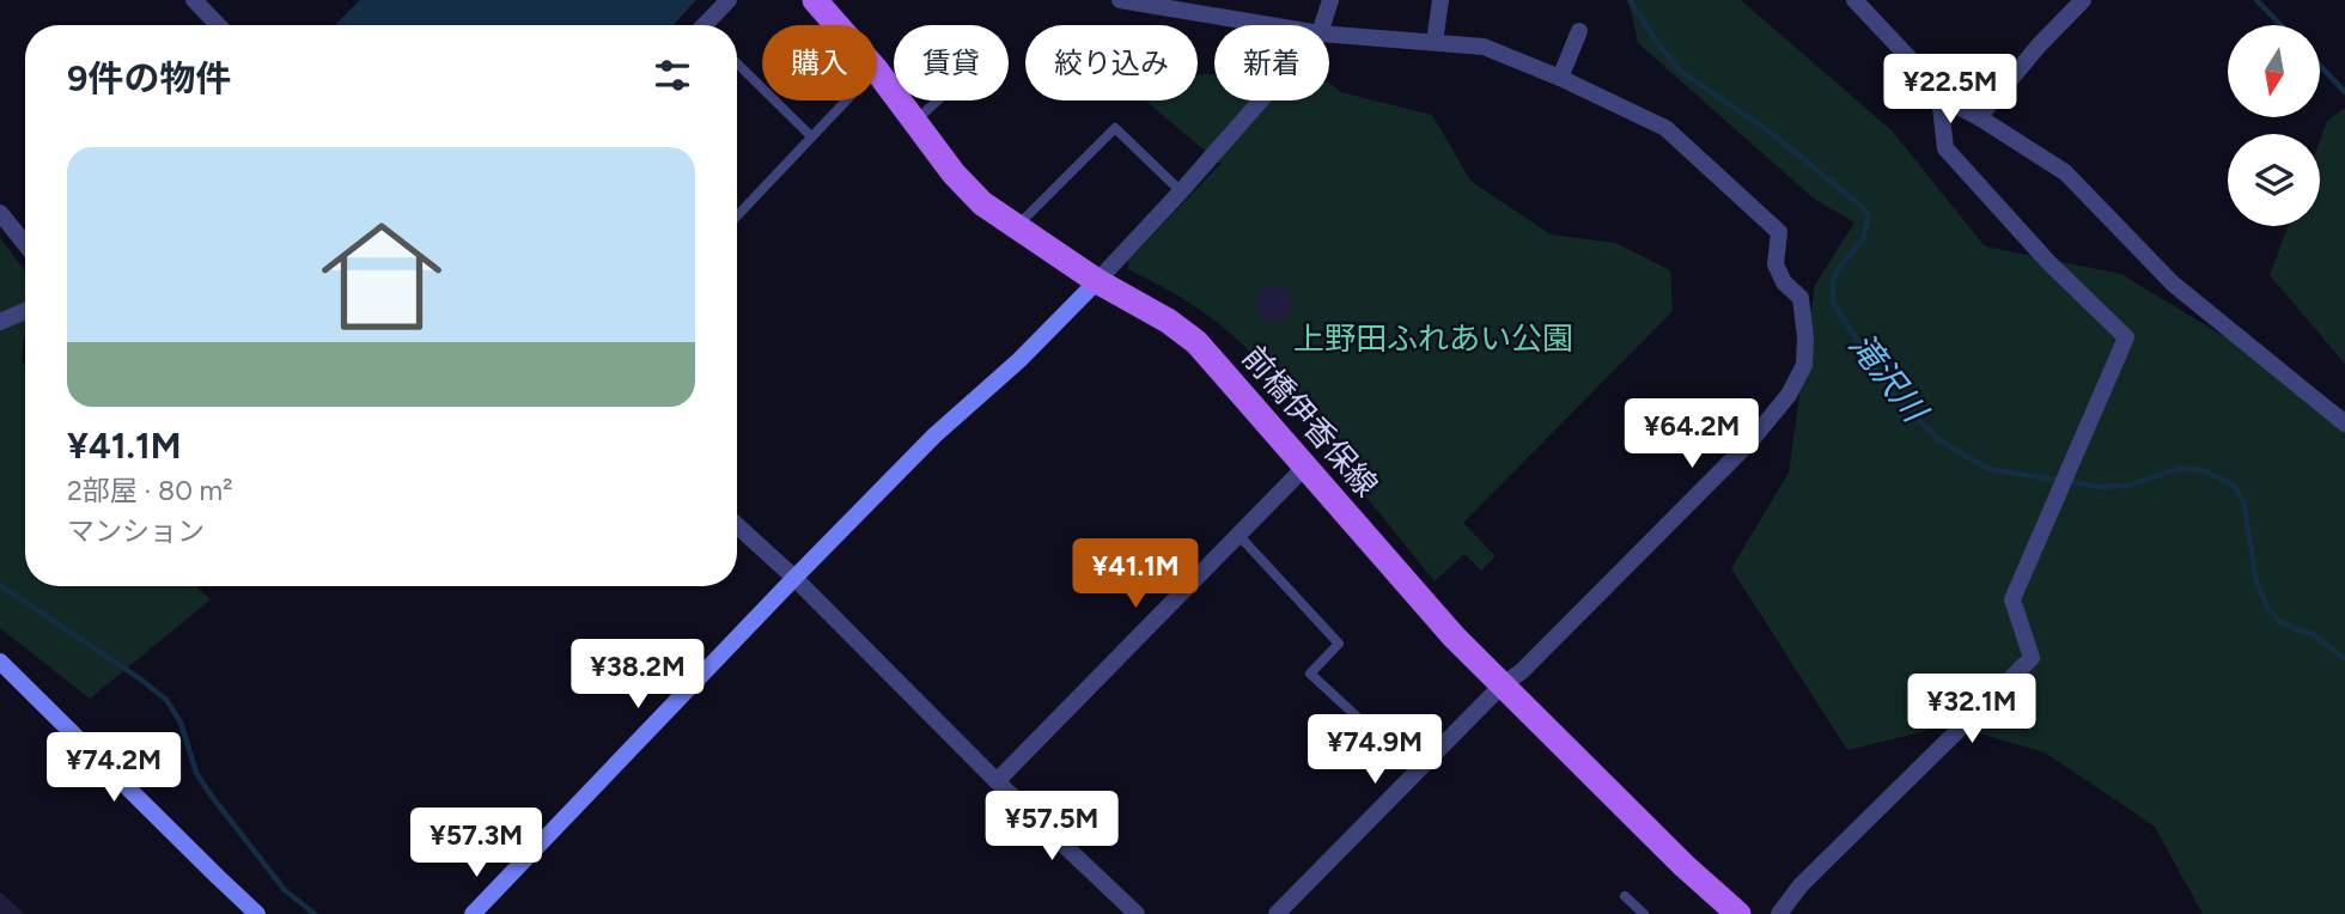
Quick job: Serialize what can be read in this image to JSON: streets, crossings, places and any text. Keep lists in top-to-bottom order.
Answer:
{
  "streets": {
    "main road": ["前橋伊香保線"]
  },
  "water": ["滝沢川"],
  "parks": ["上野田ふれあい公園"],
  "north": "bottom",
  "page": {
    "chip": [
      "購入",
      "賃貸",
      "絞り込み",
      "新着"
    ],
    "heading": "9件の物件",
    "price": [
      "¥22.5M",
      "¥64.2M",
      "¥41.1M",
      "¥38.2M",
      "¥32.1M",
      "¥74.9M",
      "¥74.2M",
      "¥57.5M",
      "¥57.3M"
    ],
    "list": [
      {
        "name": "¥41.1M",
        "note": "2部屋 · 80 m² · マンション"
      }
    ]
  }
}
